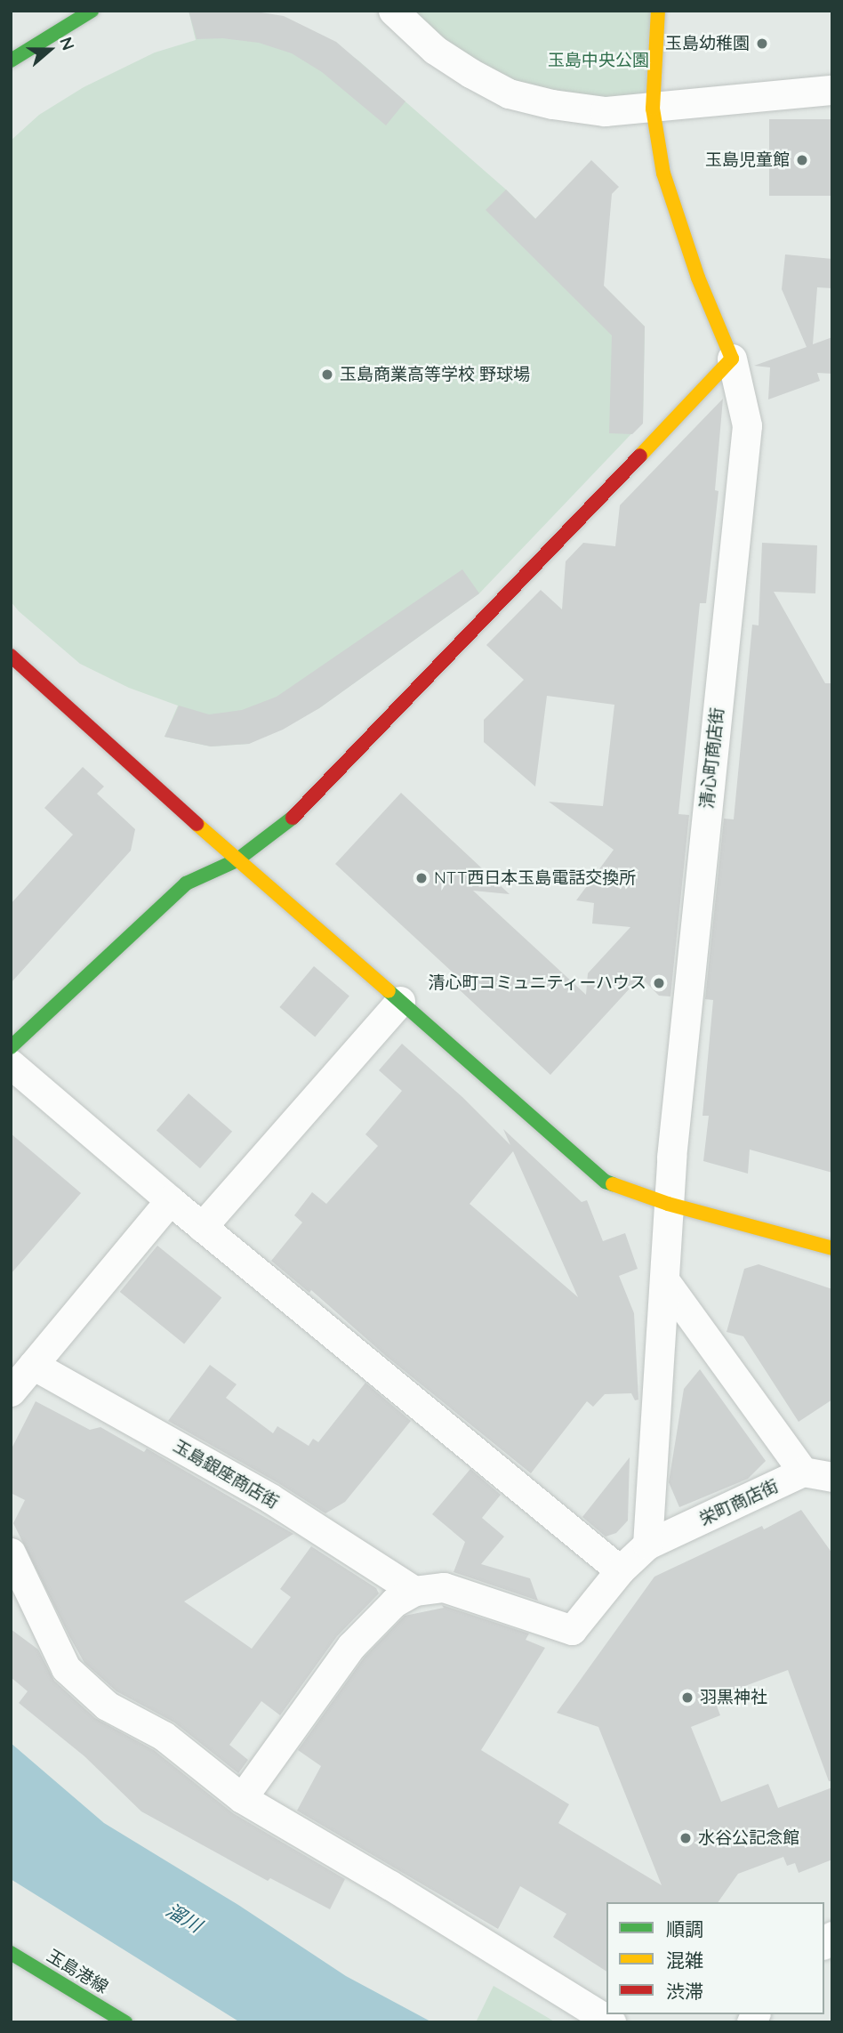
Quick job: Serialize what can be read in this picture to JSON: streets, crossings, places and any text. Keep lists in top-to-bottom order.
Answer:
{
  "streets": {
    "street": [
      "清心町商店街",
      "玉島銀座商店街",
      "栄町商店街",
      "玉島港線"
    ]
  },
  "crossings": [
    ["清心町商店街", "栄町商店街"]
  ],
  "water": ["溜川"],
  "parks": ["玉島中央公園"],
  "places": [
    "玉島幼稚園",
    "玉島児童館",
    "玉島商業高等学校 野球場",
    "NTT西日本玉島電話交換所",
    "清心町コミュニティーハウス",
    "羽黒神社",
    "水谷公記念館"
  ],
  "legend": ["順調", "混雑", "渋滞"],
  "north": "right"
}
